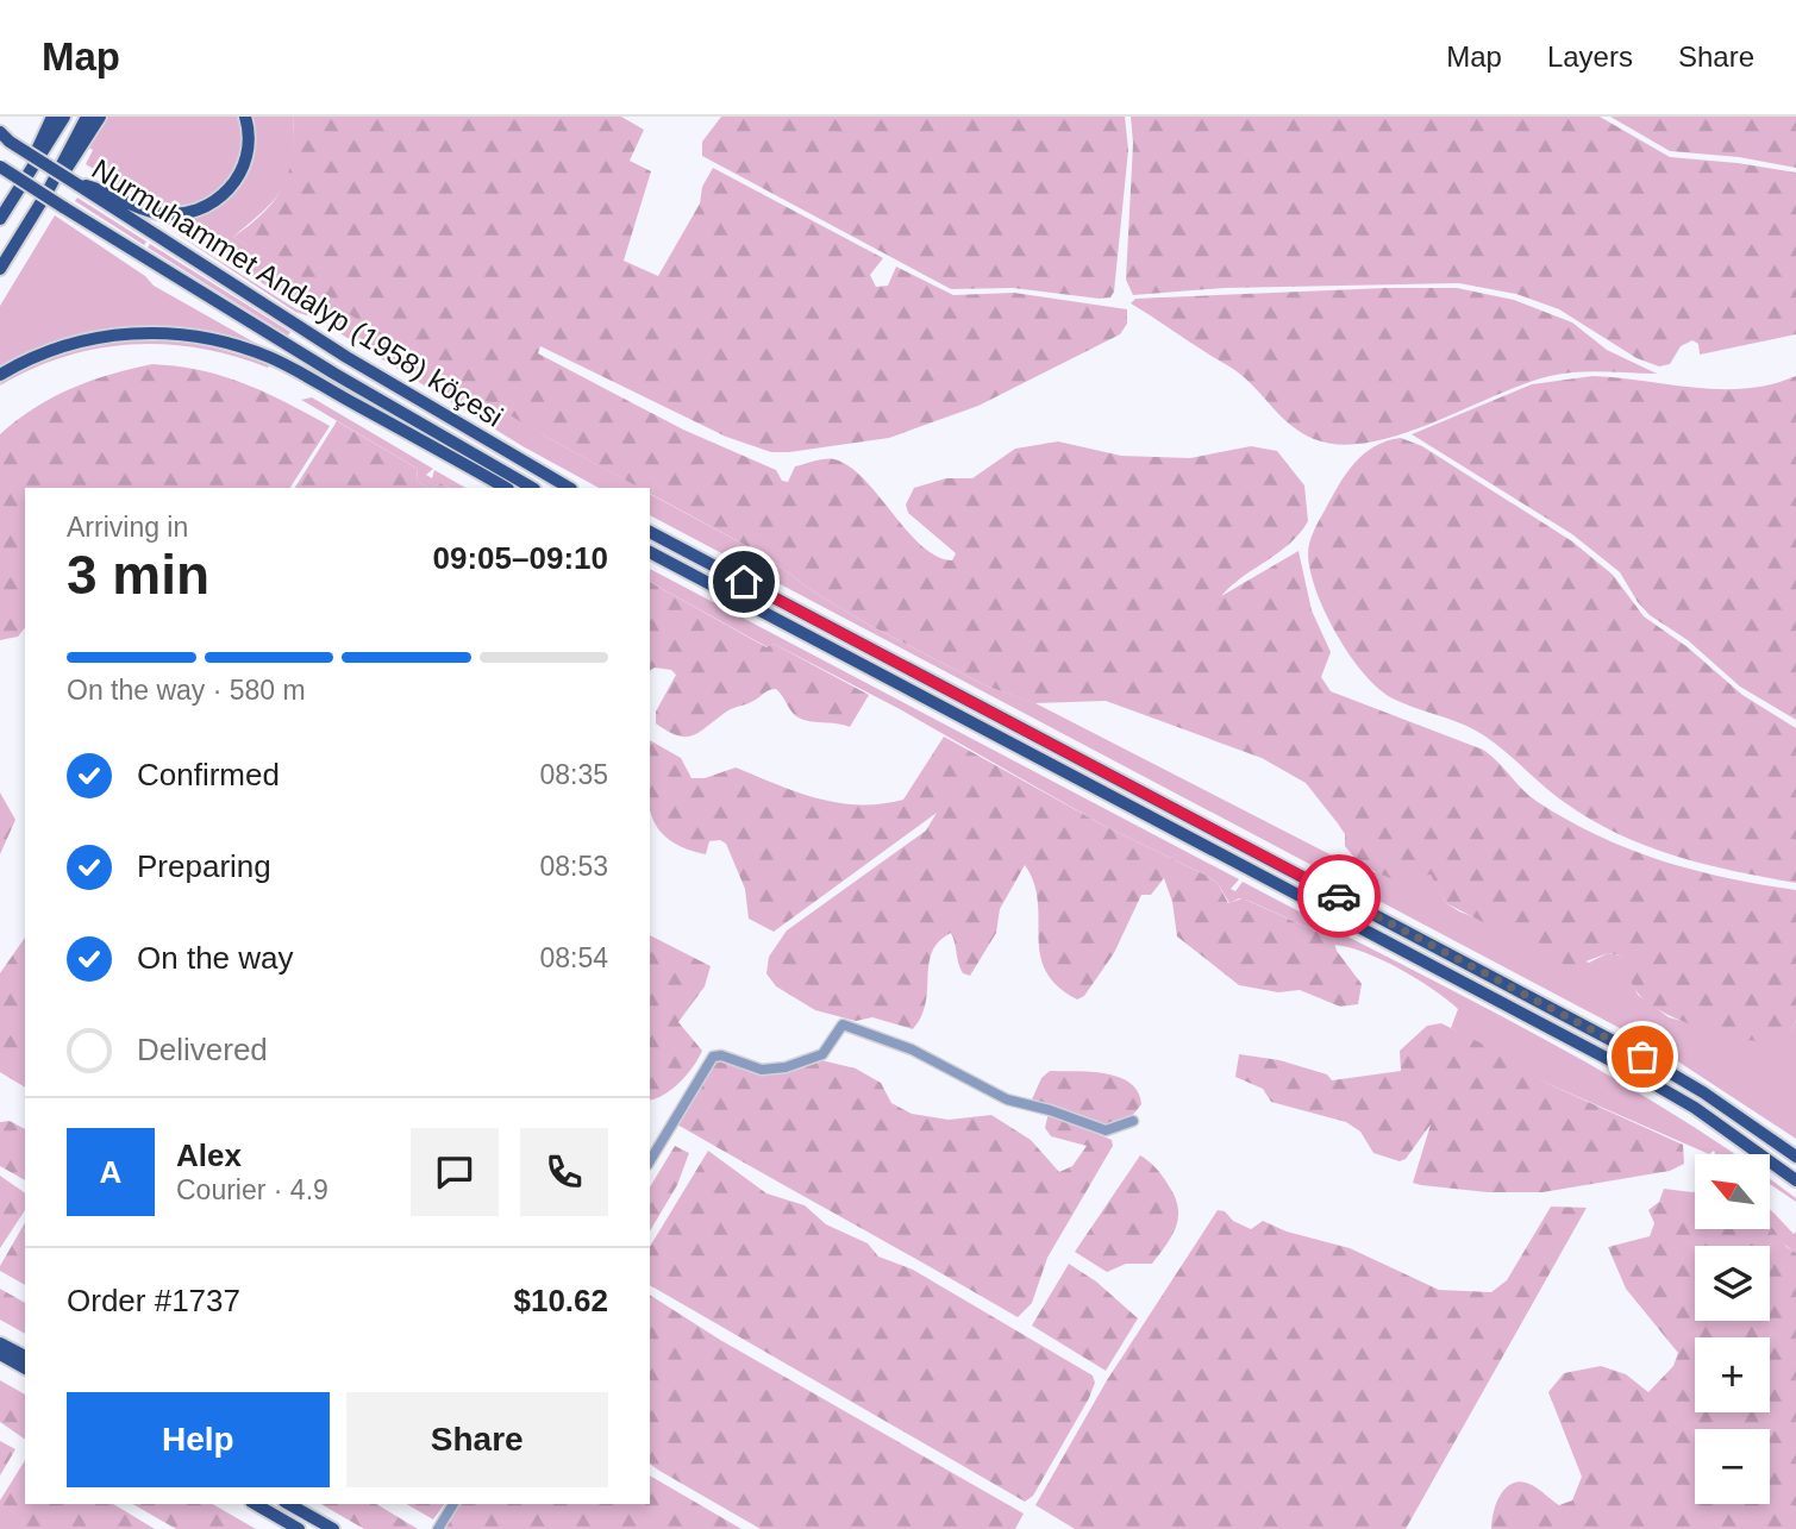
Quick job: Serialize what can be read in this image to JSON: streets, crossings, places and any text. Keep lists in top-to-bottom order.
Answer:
{
  "streets": {
    "main road": ["Nurmuhammet Andalyp (1958) köçesi"]
  },
  "north": "top left",
  "page": {
    "header": "Map",
    "nav": ["Map", "Layers", "Share"],
    "heading": ["3 min", "Arriving in", "09:05–09:10"],
    "panel": [
      "Alex",
      "Courier · 4.9",
      "Order #1737",
      "$10.62"
    ],
    "bar": "On the way · 580 m",
    "list": [
      ["Confirmed", "08:35"],
      ["Preparing", "08:53"],
      ["On the way", "08:54"],
      "Delivered"
    ],
    "round": "A",
    "map_buttons": ["+", "−"],
    "buttons": ["Help", "Share"]
  }
}
